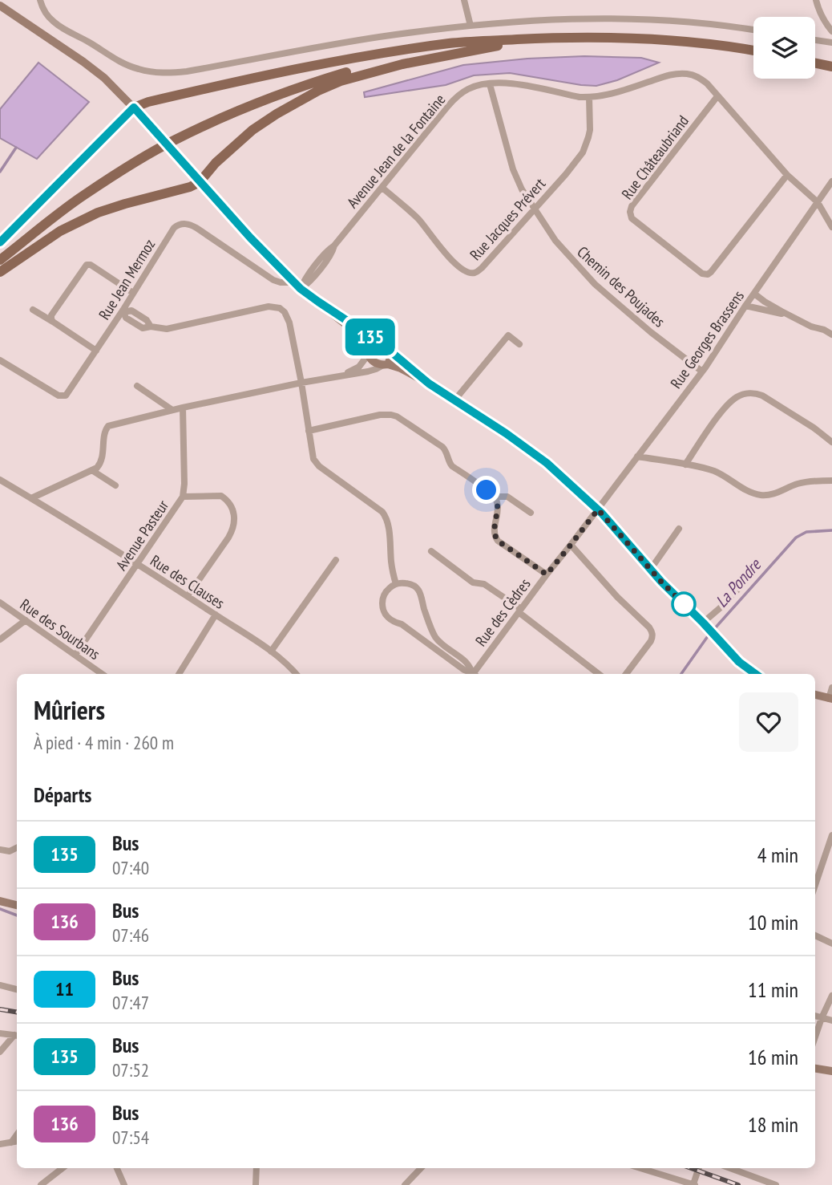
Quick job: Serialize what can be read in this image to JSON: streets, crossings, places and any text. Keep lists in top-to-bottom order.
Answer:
{
  "streets": {
    "street": [
      "Avenue Jean de la Fontaine",
      "Rue Châteaubriand",
      "Rue Jacques Prévert",
      "Rue Jean Mermoz",
      "Chemin des Poujades",
      "Rue Georges Brassens",
      "Avenue Pasteur",
      "Rue des Clauses",
      "Rue des Cèdres",
      "Rue des Sourbans"
    ]
  },
  "crossings": [
    ["Avenue Jean de la Fontaine", "Rue Châteaubriand"],
    ["Avenue Jean de la Fontaine", "Rue Jacques Prévert"],
    ["Avenue Jean de la Fontaine", "Rue Jean Mermoz"],
    ["Avenue Jean de la Fontaine", "Chemin des Poujades"],
    ["Avenue Jean de la Fontaine", "Rue Georges Brassens"],
    ["Rue Jacques Prévert", "Chemin des Poujades"],
    ["Chemin des Poujades", "Rue Georges Brassens"],
    ["Rue Georges Brassens", "Rue des Cèdres"],
    ["Avenue Pasteur", "Rue des Clauses"],
    ["Avenue Pasteur", "Rue des Sourbans"]
  ],
  "water": ["La Pondre"],
  "lines": ["bus line 135"],
  "page": {
    "on_map": "135",
    "heading": [
      ["Mûriers", "À pied · 4 min · 260 m"],
      "Départs"
    ],
    "list": [
      {
        "mark": "135",
        "name": "Bus",
        "note": "07:40",
        "value": "4 min"
      },
      {
        "mark": "136",
        "name": "Bus",
        "note": "07:46",
        "value": "10 min"
      },
      {
        "mark": "11",
        "name": "Bus",
        "note": "07:47",
        "value": "11 min"
      },
      {
        "mark": "135",
        "name": "Bus",
        "note": "07:52",
        "value": "16 min"
      },
      {
        "mark": "136",
        "name": "Bus",
        "note": "07:54",
        "value": "18 min"
      }
    ]
  }
}
